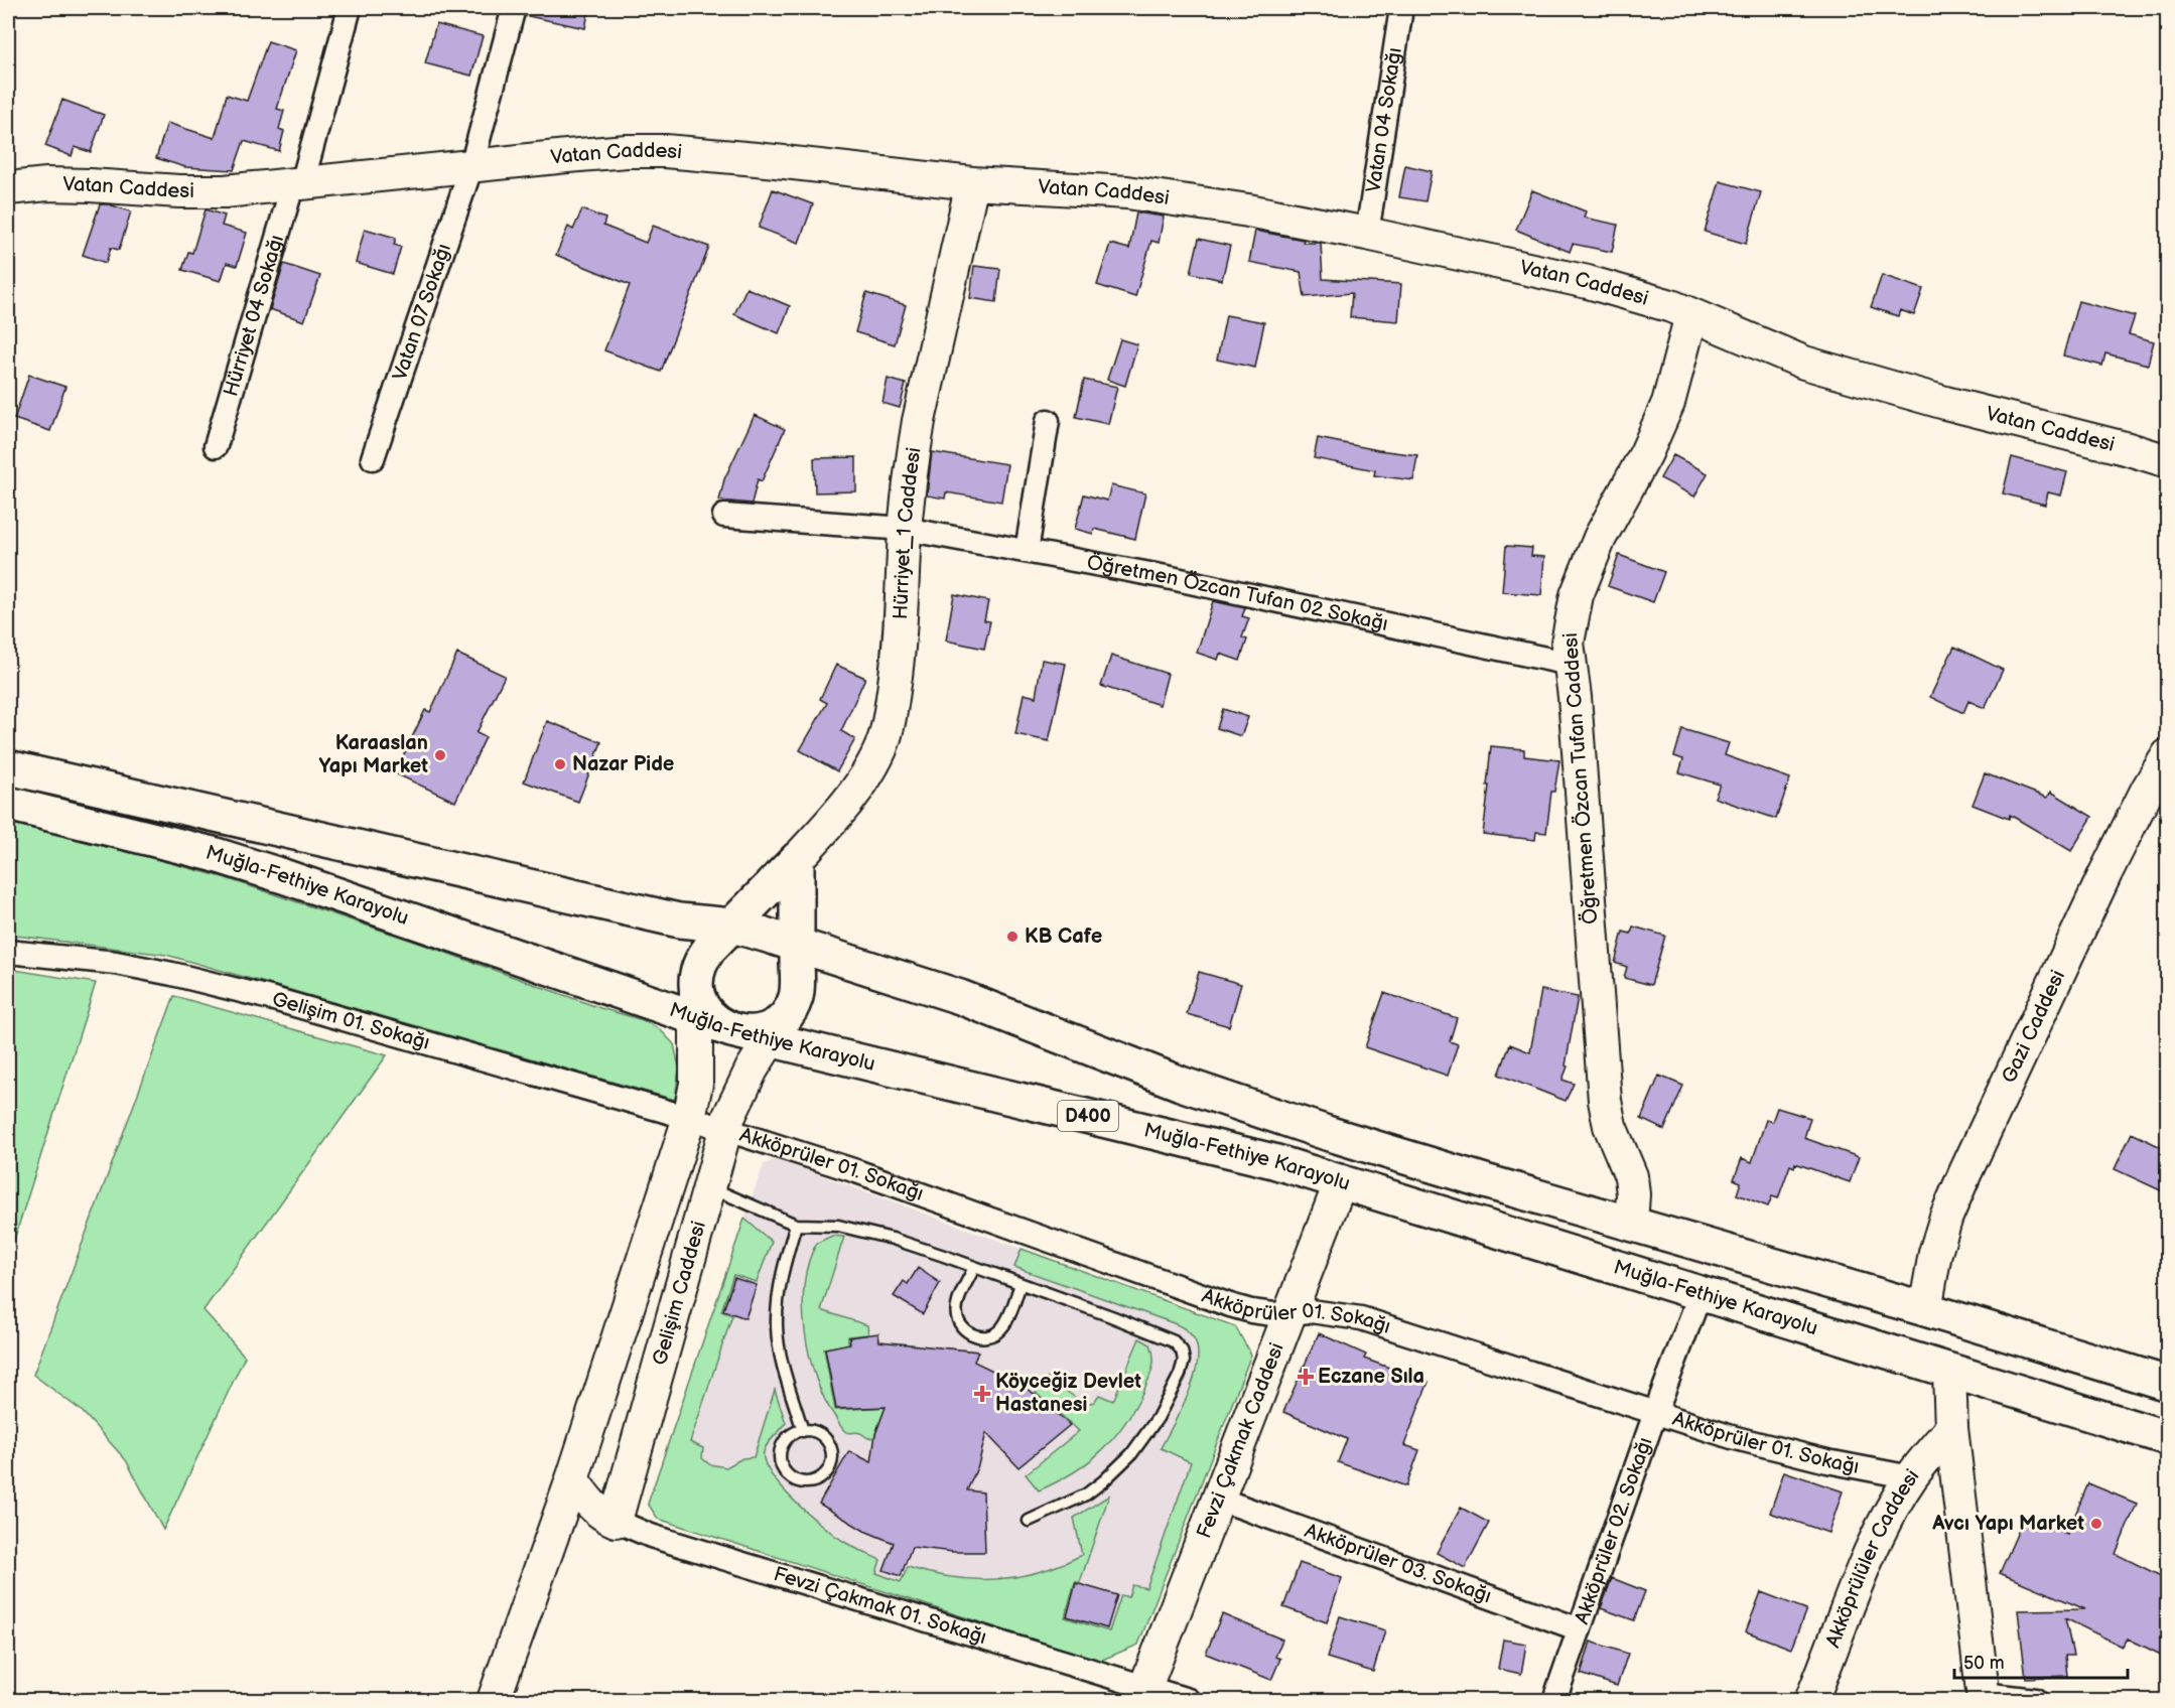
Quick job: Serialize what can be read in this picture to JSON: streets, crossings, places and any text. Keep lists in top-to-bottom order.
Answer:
{
  "streets": {
    "highway": ["Muğla-Fethiye Karayolu", "D400"],
    "street": [
      "Vatan 04 Sokağı",
      "Vatan Caddesi",
      "Vatan 07 Sokağı",
      "Hürriyet 04 Sokağı",
      "Hürriyet_1 Caddesi",
      "Öğretmen Özcan Tufan 02 Sokağı",
      "Öğretmen Özcan Tufan Caddesi",
      "Gelişim 01. Sokağı",
      "Gazi Caddesi",
      "Akköprüler 01. Sokağı",
      "Gelişim Caddesi",
      "Fevzi Çakmak Caddesi",
      "Akköprüler 02. Sokağı",
      "Akköprülüler Caddesi",
      "Akköprüler 03. Sokağı",
      "Fevzi Çakmak 01. Sokağı"
    ]
  },
  "crossings": [
    ["Vatan 04 Sokağı", "Vatan Caddesi"],
    ["Vatan Caddesi", "Vatan 07 Sokağı"],
    ["Vatan Caddesi", "Hürriyet 04 Sokağı"],
    ["Vatan Caddesi", "Hürriyet_1 Caddesi"],
    ["Vatan Caddesi", "Öğretmen Özcan Tufan Caddesi"],
    ["Hürriyet_1 Caddesi", "Öğretmen Özcan Tufan 02 Sokağı"],
    ["Öğretmen Özcan Tufan 02 Sokağı", "Öğretmen Özcan Tufan Caddesi"],
    ["Öğretmen Özcan Tufan Caddesi", "Muğla-Fethiye Karayolu"],
    ["Muğla-Fethiye Karayolu", "Gazi Caddesi"],
    ["Muğla-Fethiye Karayolu", "Gelişim Caddesi"],
    ["Muğla-Fethiye Karayolu", "Fevzi Çakmak Caddesi"],
    ["Muğla-Fethiye Karayolu", "Akköprüler 02. Sokağı"],
    ["Gelişim 01. Sokağı", "Akköprüler 01. Sokağı"],
    ["Gelişim 01. Sokağı", "Gelişim Caddesi"],
    ["Akköprüler 01. Sokağı", "Gelişim Caddesi"],
    ["Akköprüler 01. Sokağı", "Fevzi Çakmak Caddesi"],
    ["Akköprüler 01. Sokağı", "Akköprüler 02. Sokağı"],
    ["Akköprüler 01. Sokağı", "Akköprülüler Caddesi"],
    ["Gelişim Caddesi", "Fevzi Çakmak 01. Sokağı"],
    ["Fevzi Çakmak Caddesi", "Akköprüler 03. Sokağı"],
    ["Fevzi Çakmak Caddesi", "Fevzi Çakmak 01. Sokağı"],
    ["Akköprüler 02. Sokağı", "Akköprüler 03. Sokağı"]
  ],
  "places": {
    "other": [
      "Karaaslan Yapı Market",
      "Nazar Pide",
      "KB Cafe",
      "Avcı Yapı Market"
    ],
    "health": ["Eczane Sıla", "Köyceğiz Devlet Hastanesi"]
  },
  "scale_bar": "50 m"
}
